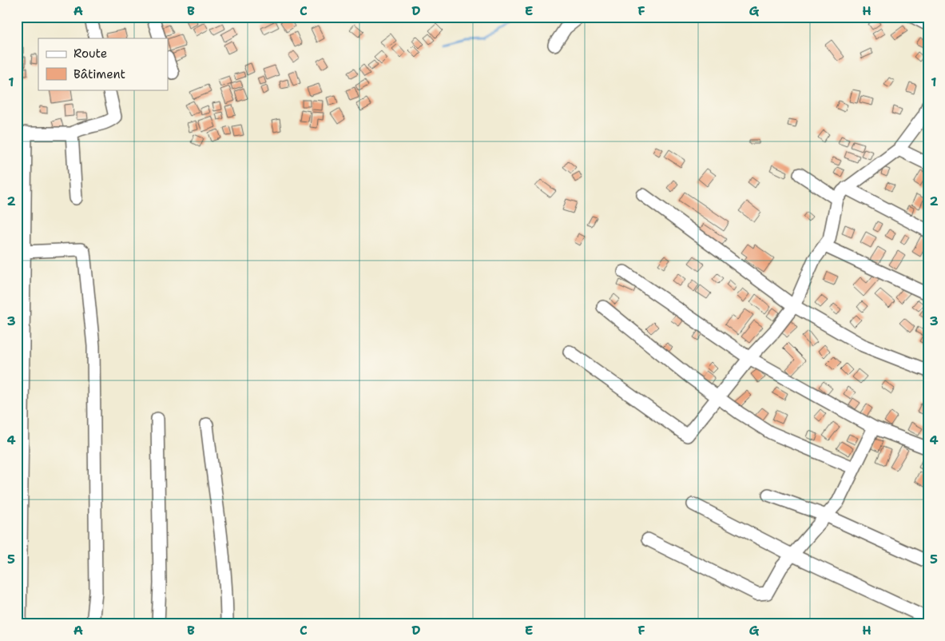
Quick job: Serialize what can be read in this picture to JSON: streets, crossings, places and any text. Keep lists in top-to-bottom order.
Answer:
{
  "legend": ["Route", "Bâtiment"],
  "grid": {
    "columns": [
      "A",
      "B",
      "C",
      "D",
      "E",
      "F",
      "G",
      "H"
    ],
    "rows": [
      "1",
      "2",
      "3",
      "4",
      "5"
    ]
  }
}
